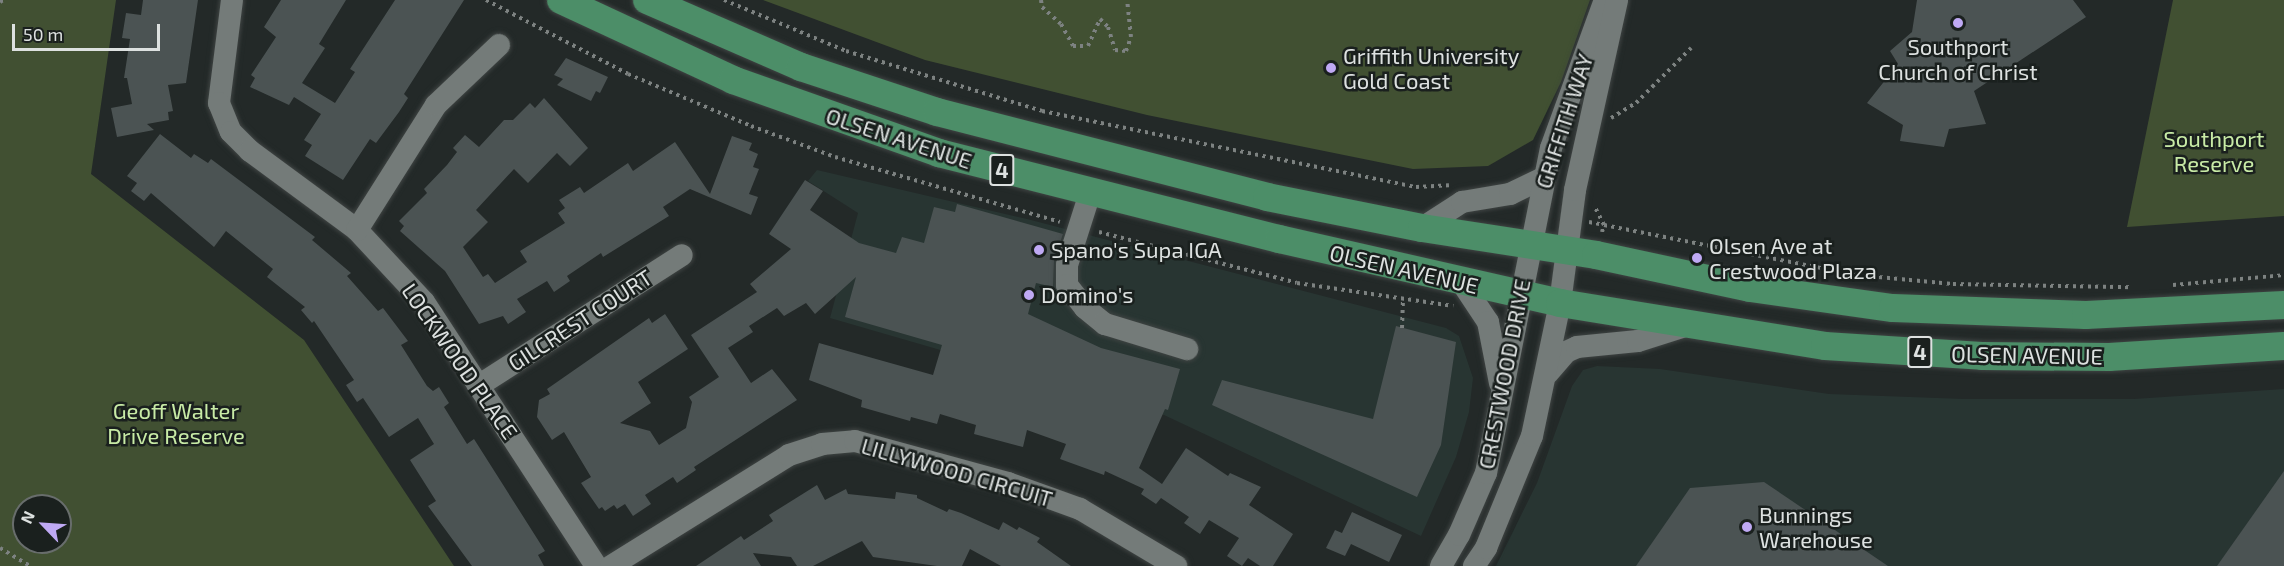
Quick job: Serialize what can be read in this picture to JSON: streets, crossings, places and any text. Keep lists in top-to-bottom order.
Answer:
{
  "streets": {
    "main road": ["OLSEN AVENUE", "4"],
    "street": [
      "GRIFFITH WAY",
      "GILCREST COURT",
      "LOCKWOOD PLACE",
      "CRESTWOOD DRIVE",
      "LILLYWOOD CIRCUIT"
    ]
  },
  "crossings": [
    ["GRIFFITH WAY", "OLSEN AVENUE"],
    ["GRIFFITH WAY", "CRESTWOOD DRIVE"],
    ["OLSEN AVENUE", "CRESTWOOD DRIVE"],
    ["GILCREST COURT", "LOCKWOOD PLACE"]
  ],
  "parks": ["Southport Reserve", "Geoff Walter Drive Reserve"],
  "places": [
    "Southport Church of Christ",
    "Griffith University Gold Coast",
    "Spano's Supa IGA",
    "Olsen Ave at Crestwood Plaza",
    "Domino's",
    "Bunnings Warehouse"
  ],
  "scale_bar": "50 m",
  "north": "top left"
}
